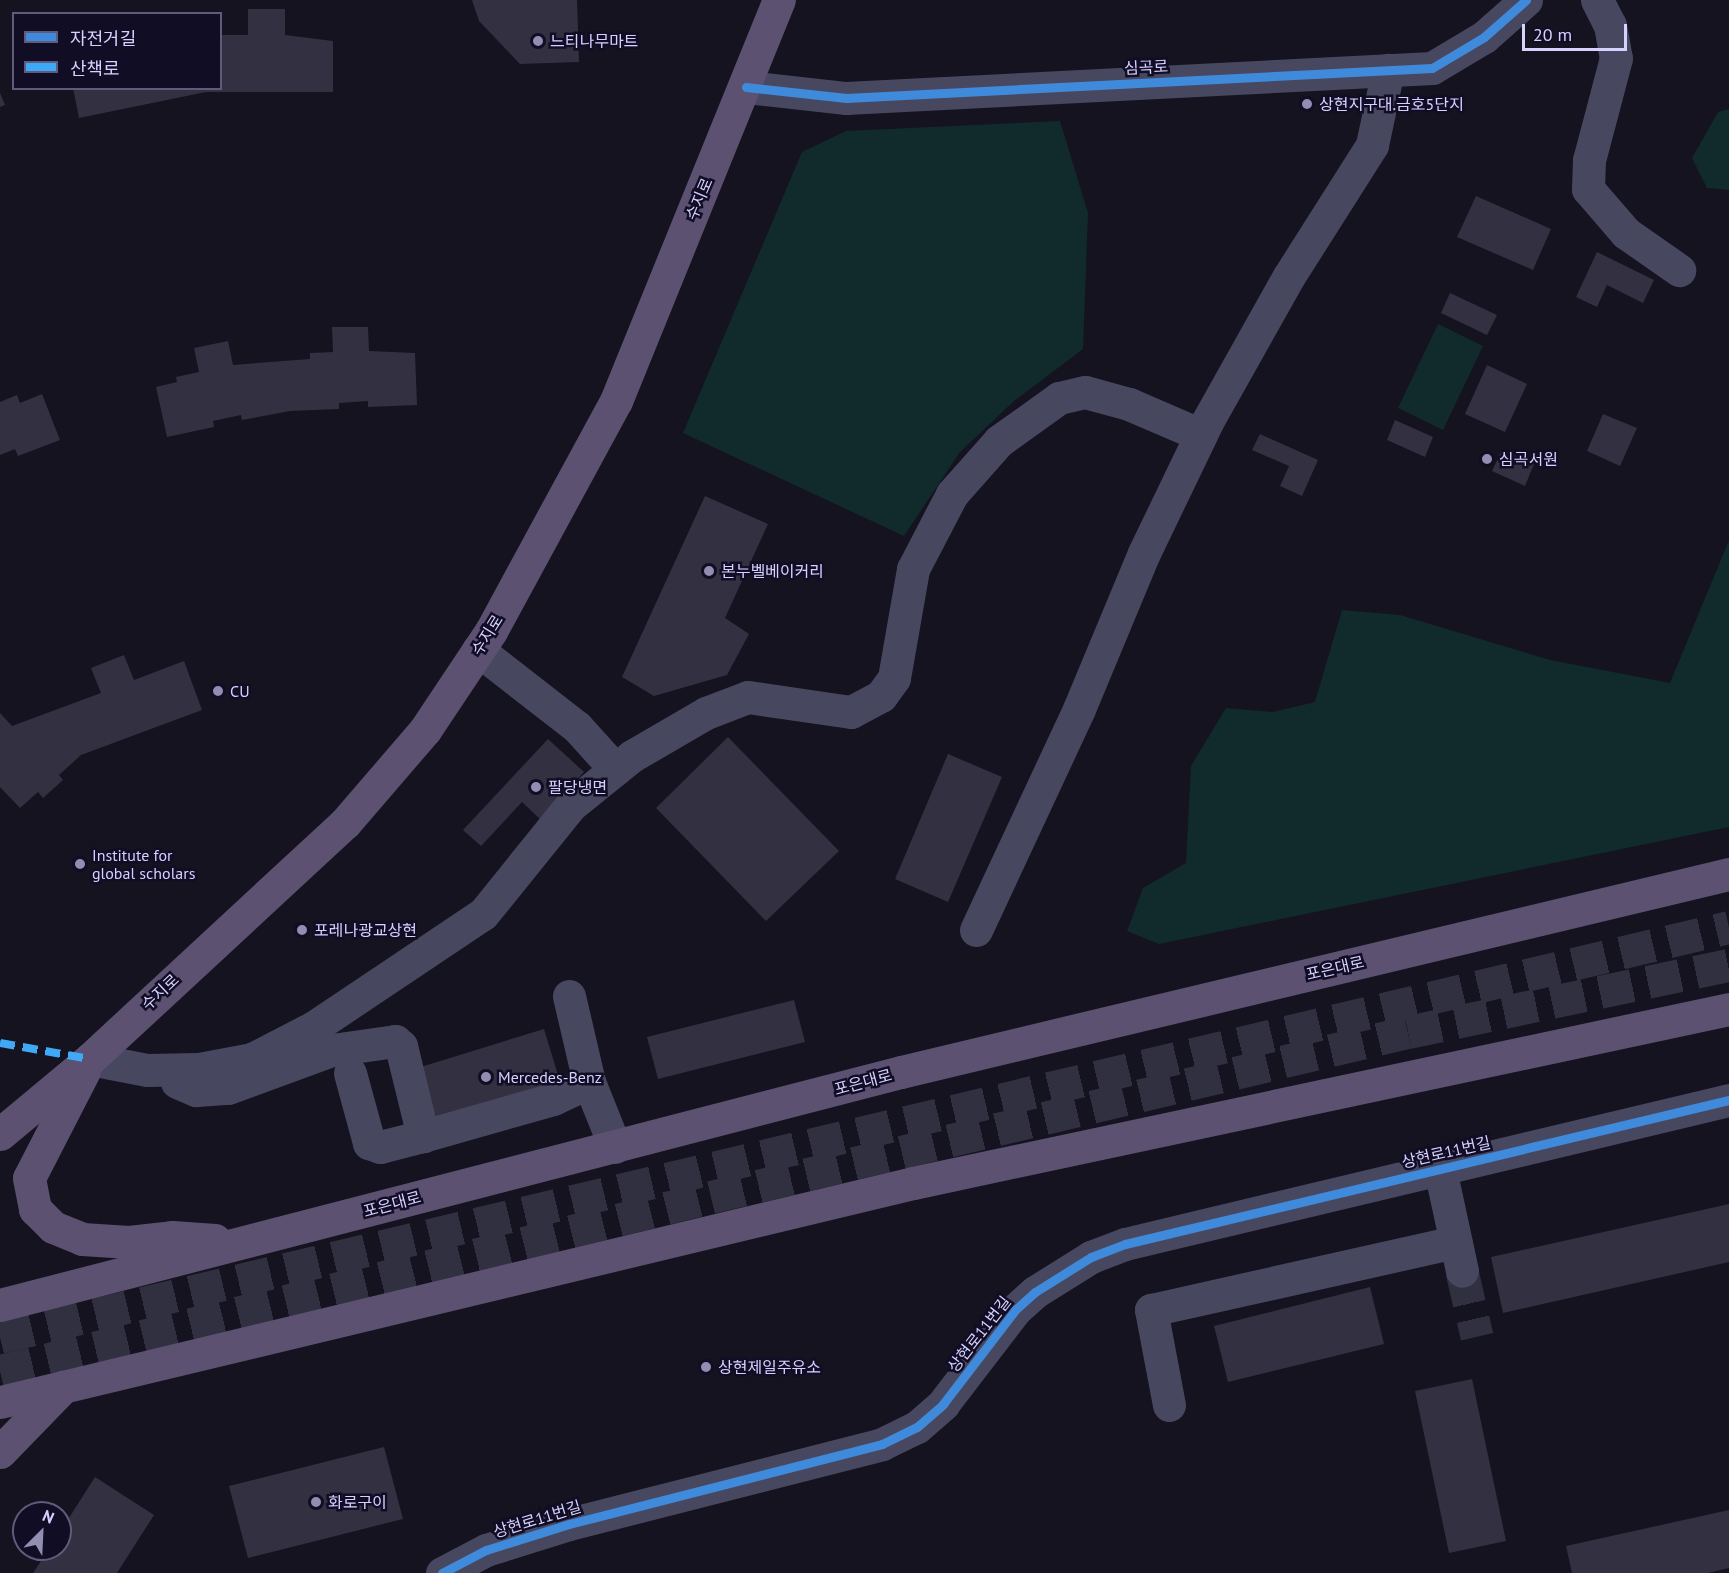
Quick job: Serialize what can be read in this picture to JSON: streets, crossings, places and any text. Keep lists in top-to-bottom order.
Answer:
{
  "streets": {
    "main road": ["수지로", "포은대로"],
    "street": ["심곡로", "상현로11번길"]
  },
  "crossings": [
    ["심곡로", "수지로"]
  ],
  "places": [
    "느티나무마트",
    "상현지구대.금호5단지",
    "심곡서원",
    "본누벨베이커리",
    "CU",
    "팔당냉면",
    "Institute for global scholars",
    "포레나광교상현",
    "Mercedes-Benz",
    "상현제일주유소",
    "화로구이"
  ],
  "legend": ["자전거길", "산책로"],
  "scale_bar": "20 m",
  "north": "top right"
}
